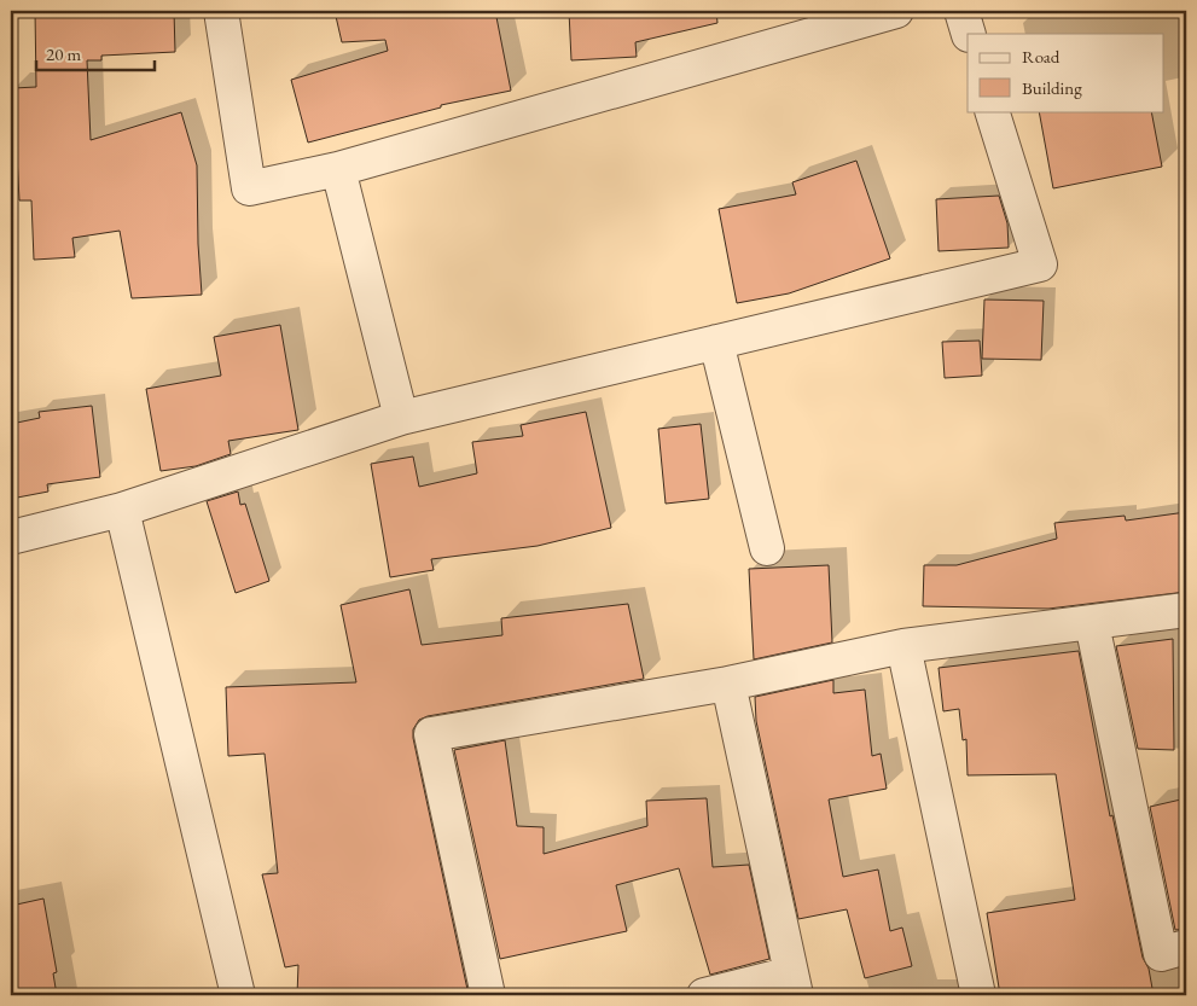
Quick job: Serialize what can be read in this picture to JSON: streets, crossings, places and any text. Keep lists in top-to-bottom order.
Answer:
{
  "legend": ["Road", "Building"],
  "scale_bar": "20 m"
}
